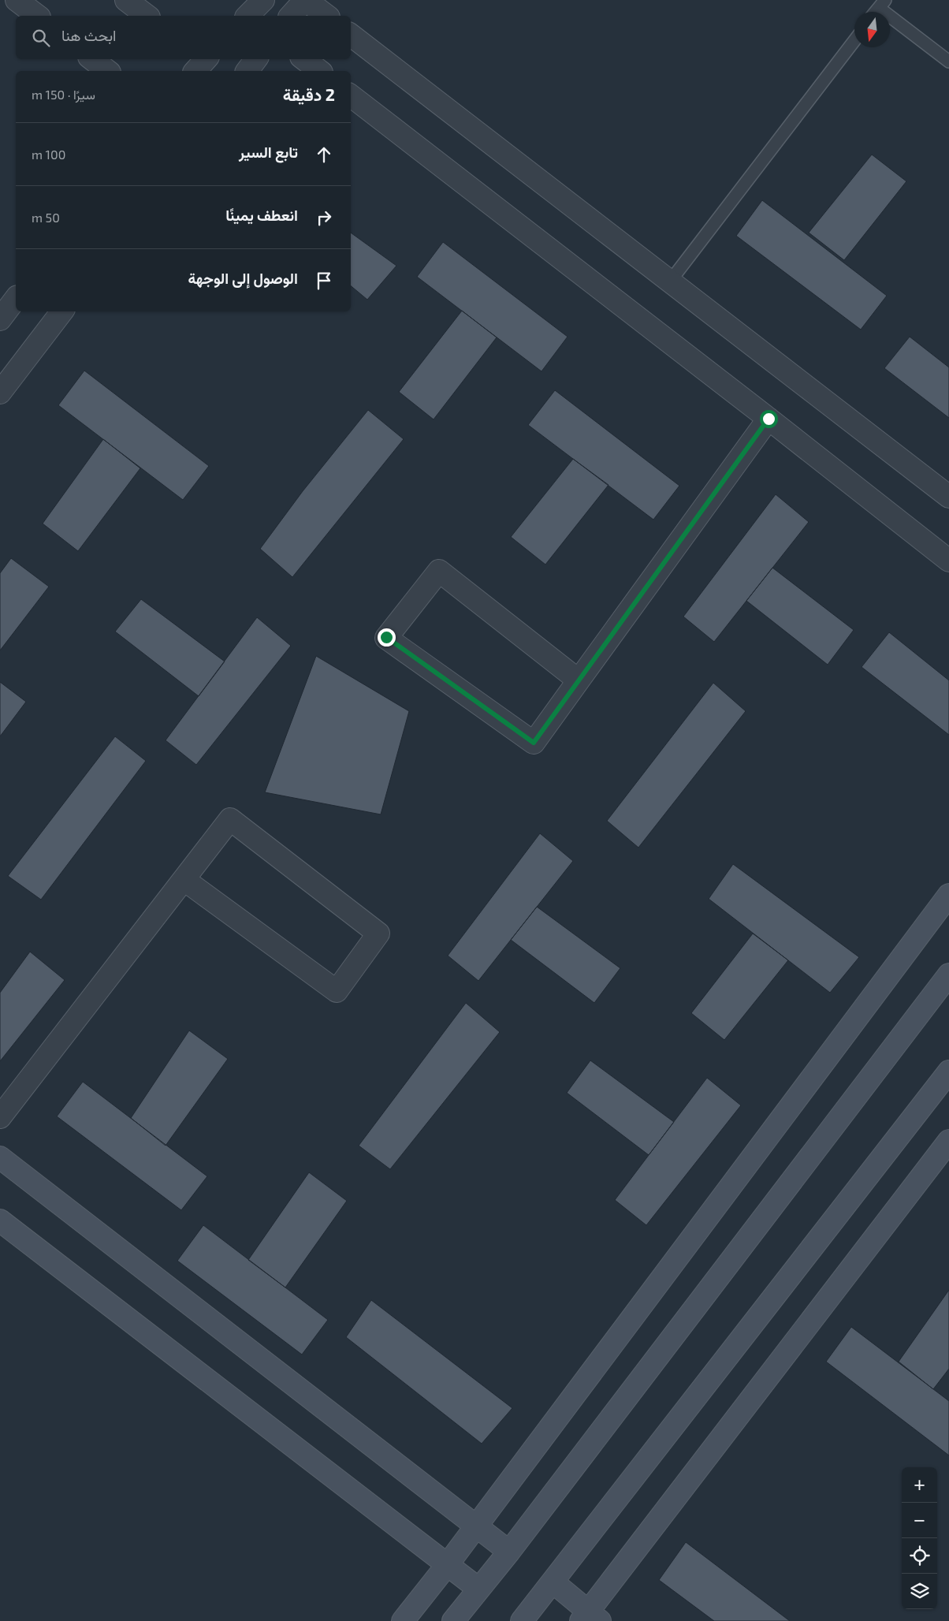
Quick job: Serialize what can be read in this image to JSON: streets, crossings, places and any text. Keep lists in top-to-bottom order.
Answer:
{
  "north": "bottom",
  "page": {
    "search": "ابحث هنا",
    "heading": ["2 دقيقة", "سيرًا · 150 m"],
    "list": [
      ["تابع السير", "100 m"],
      ["انعطف يمينًا", "50 m"],
      "الوصول إلى الوجهة"
    ],
    "map_buttons": ["+", "−"]
  }
}
